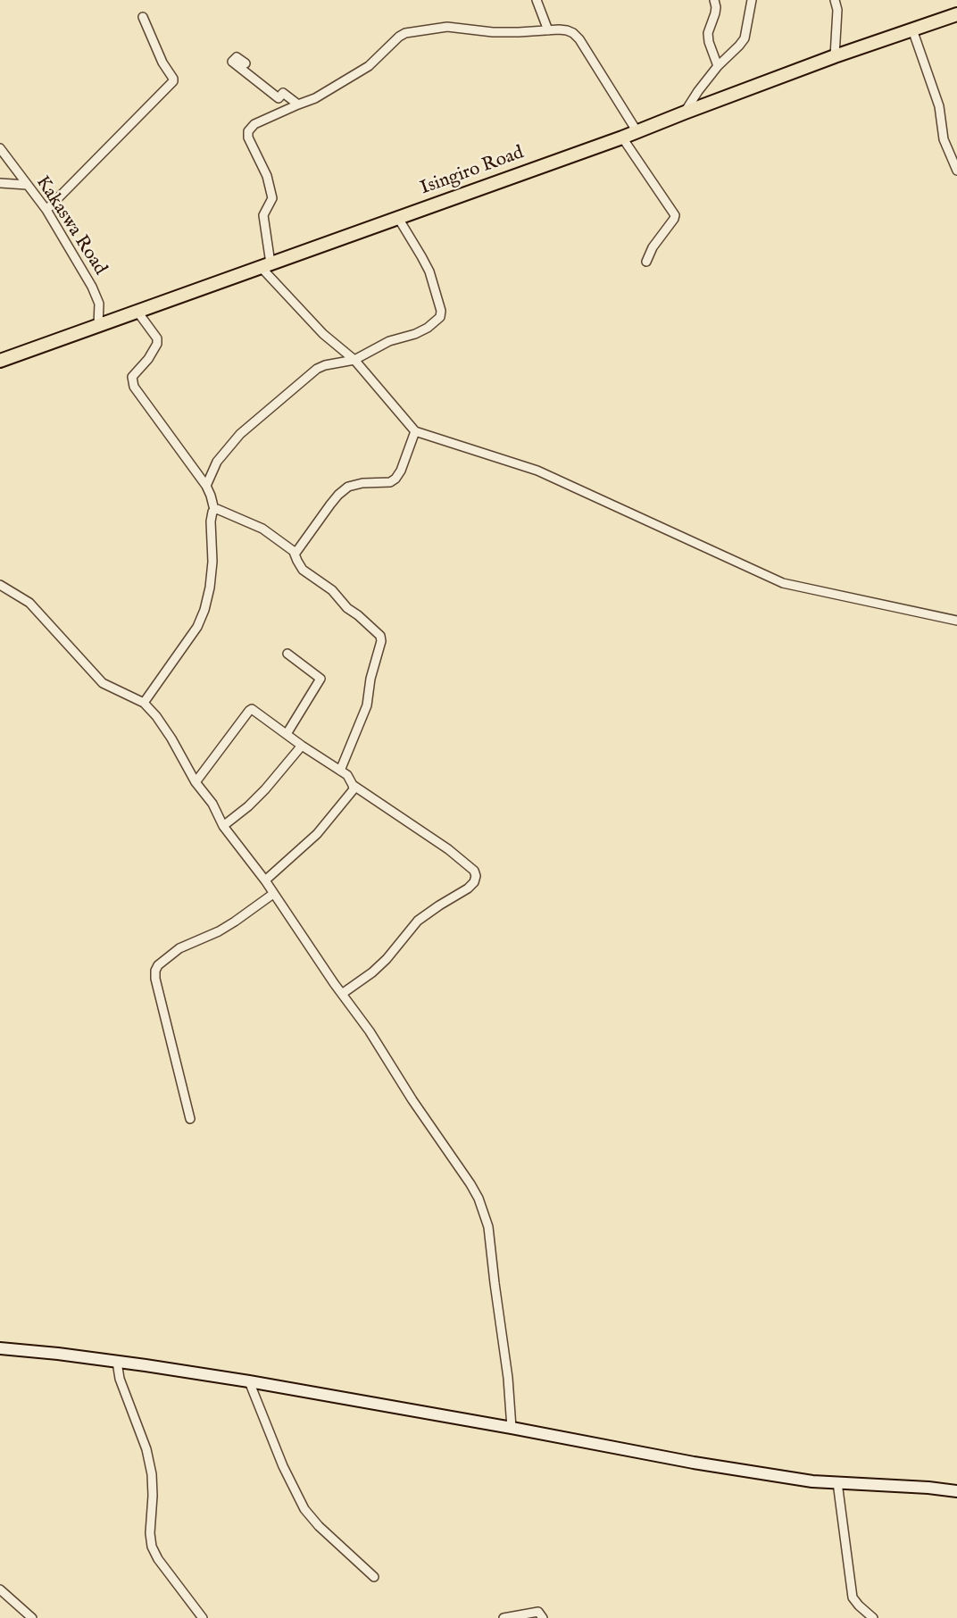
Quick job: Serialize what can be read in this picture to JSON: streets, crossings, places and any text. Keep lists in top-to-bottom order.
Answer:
{
  "streets": {
    "main road": ["Isingiro Road"],
    "street": ["Kakaswa Road"]
  },
  "crossings": [
    ["Isingiro Road", "Kakaswa Road"]
  ]
}
